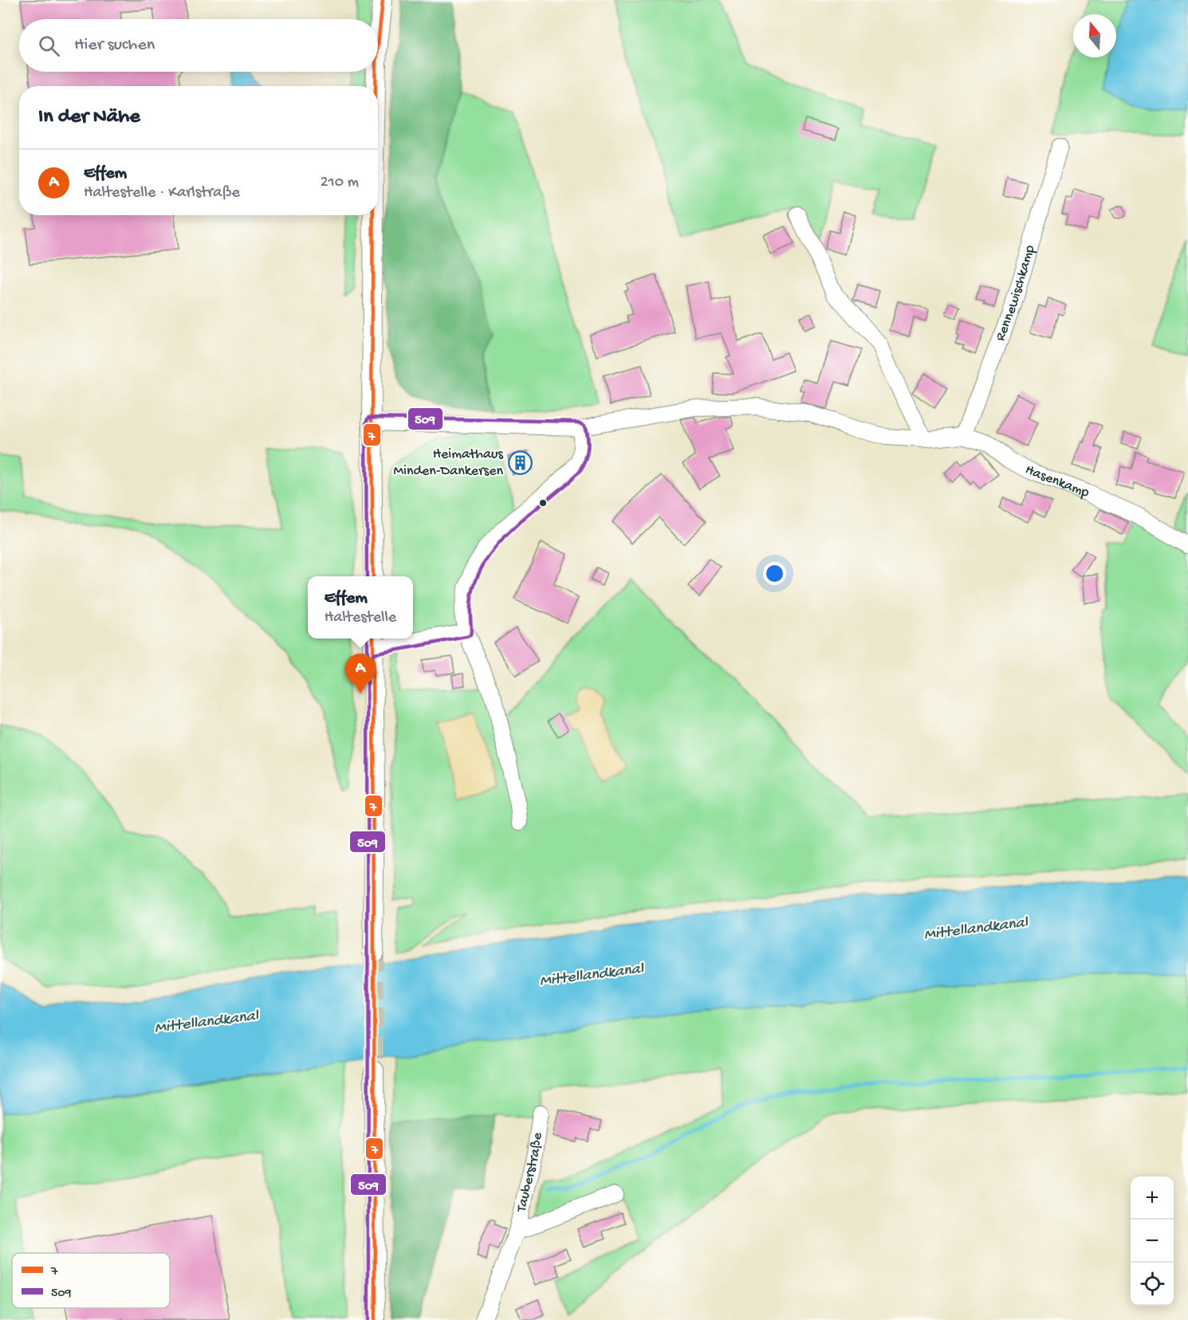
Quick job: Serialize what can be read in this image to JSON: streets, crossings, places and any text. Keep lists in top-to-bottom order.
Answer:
{
  "streets": {
    "street": ["Rennewischkamp", "Hasenkamp", "Tauberstraße"]
  },
  "crossings": [
    ["Rennewischkamp", "Hasenkamp"]
  ],
  "water": ["Mittellandkanal"],
  "places": {
    "building": ["Heimathaus Minden-Dankersen"]
  },
  "lines": ["transit line 7", "transit line 509"],
  "legend": ["7", "509"],
  "north": "top",
  "page": {
    "search": "Hier suchen",
    "heading": "In der Nähe",
    "list": [
      {
        "mark": "A",
        "name": "Effem",
        "note": "Haltestelle · Karlstraße",
        "value": "210 m"
      }
    ],
    "popup": ["Effem", "Haltestelle"],
    "pins": "A",
    "map_buttons": ["+", "−"]
  }
}
